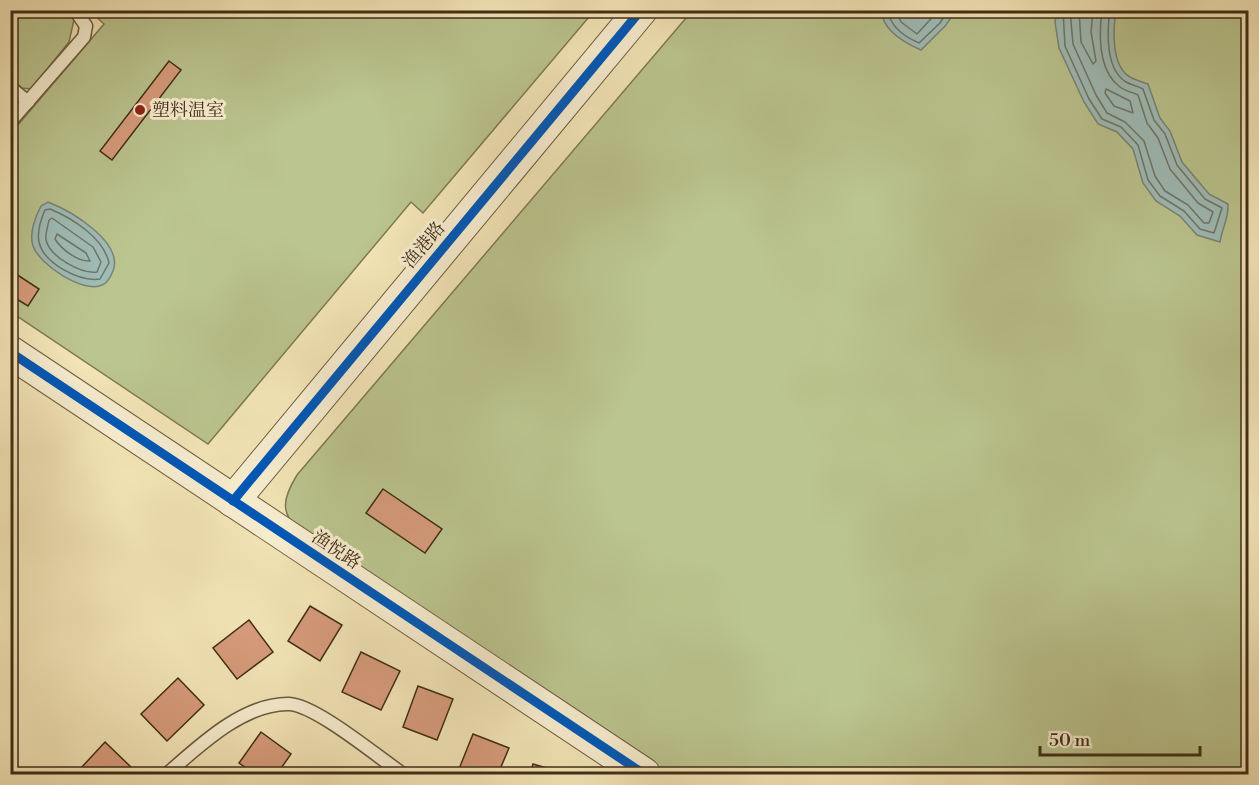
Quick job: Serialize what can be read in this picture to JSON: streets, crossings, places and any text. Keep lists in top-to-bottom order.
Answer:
{
  "streets": {
    "street": ["渔港路", "渔悦路"]
  },
  "crossings": [
    ["渔港路", "渔悦路"]
  ],
  "places": ["塑料温室"],
  "scale_bar": "50 m"
}
